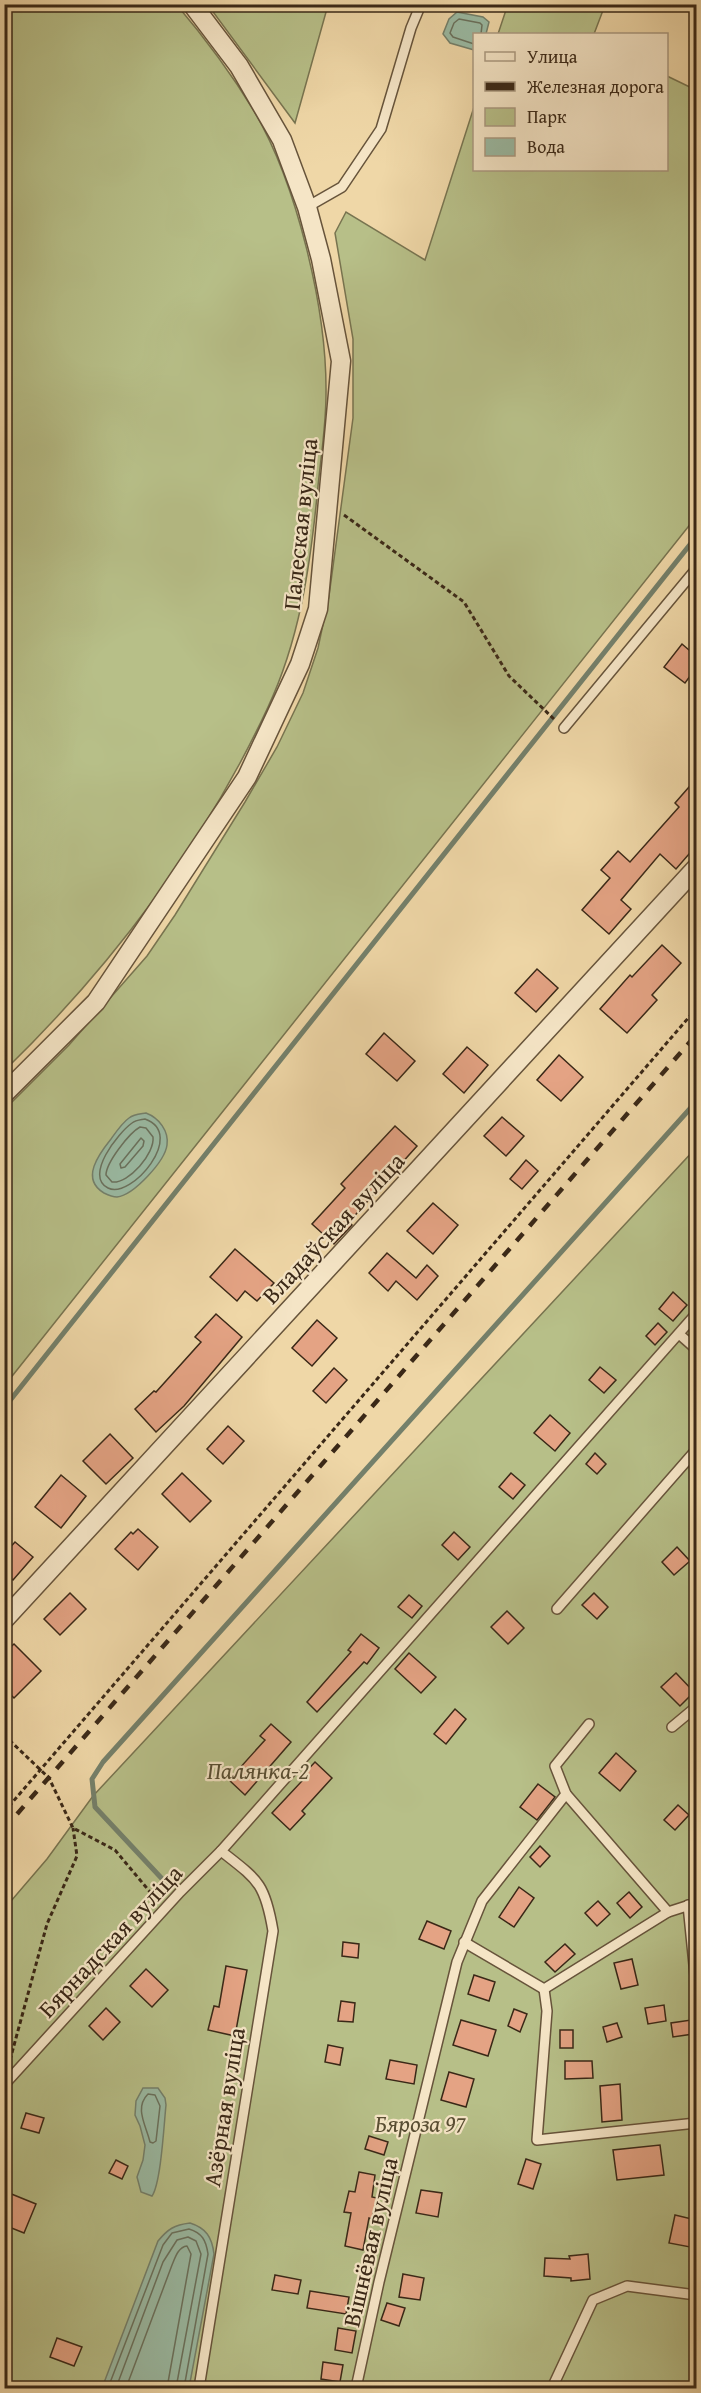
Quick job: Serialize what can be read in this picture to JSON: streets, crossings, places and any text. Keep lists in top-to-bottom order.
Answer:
{
  "streets": {
    "street": ["Палеская вуліца", "Владаўская вуліца"],
    "lane": ["Бярнадская вуліца", "Азёрная вуліца", "Вішнёвая вуліца"]
  },
  "crossings": [
    ["Бярнадская вуліца", "Азёрная вуліца"]
  ],
  "parks": ["Палянка-2", "Бяроза 97"],
  "legend": [
    "Улица",
    "Железная дорога",
    "Парк",
    "Вода"
  ]
}
